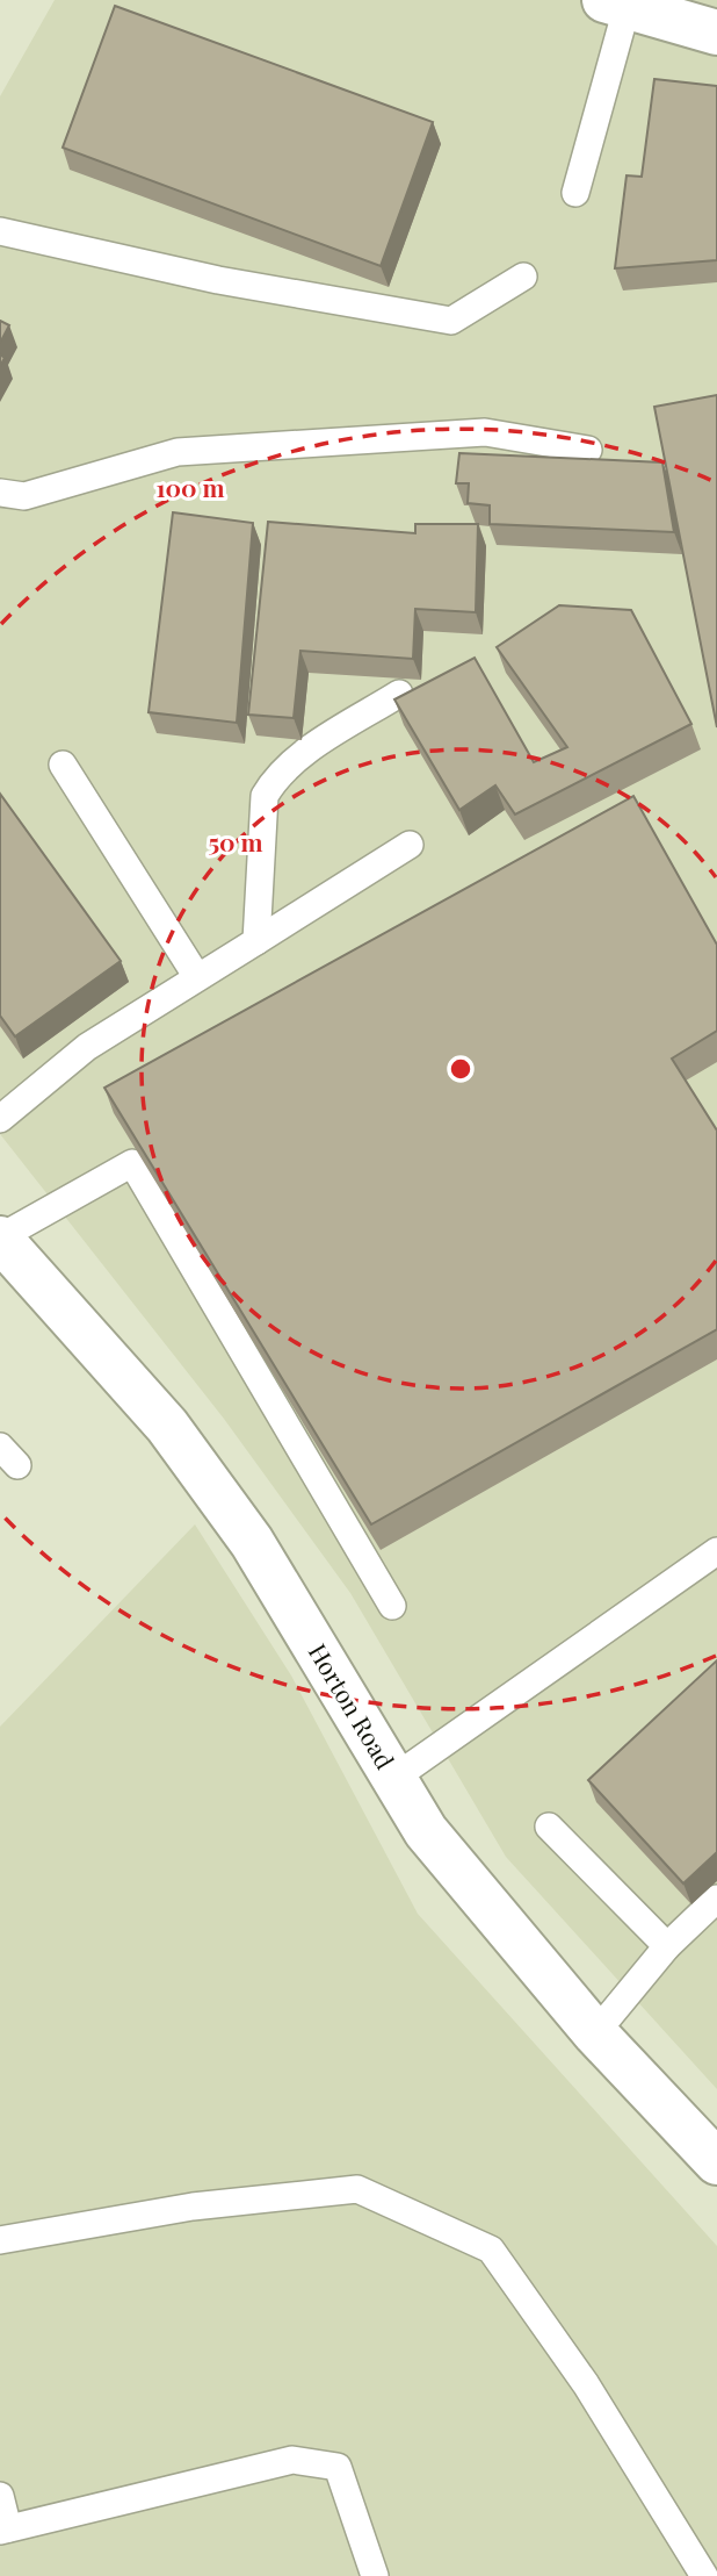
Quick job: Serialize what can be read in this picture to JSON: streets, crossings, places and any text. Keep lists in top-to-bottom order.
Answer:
{
  "streets": {
    "street": ["Horton Road"]
  },
  "rings": ["100 m", "50 m"]
}
